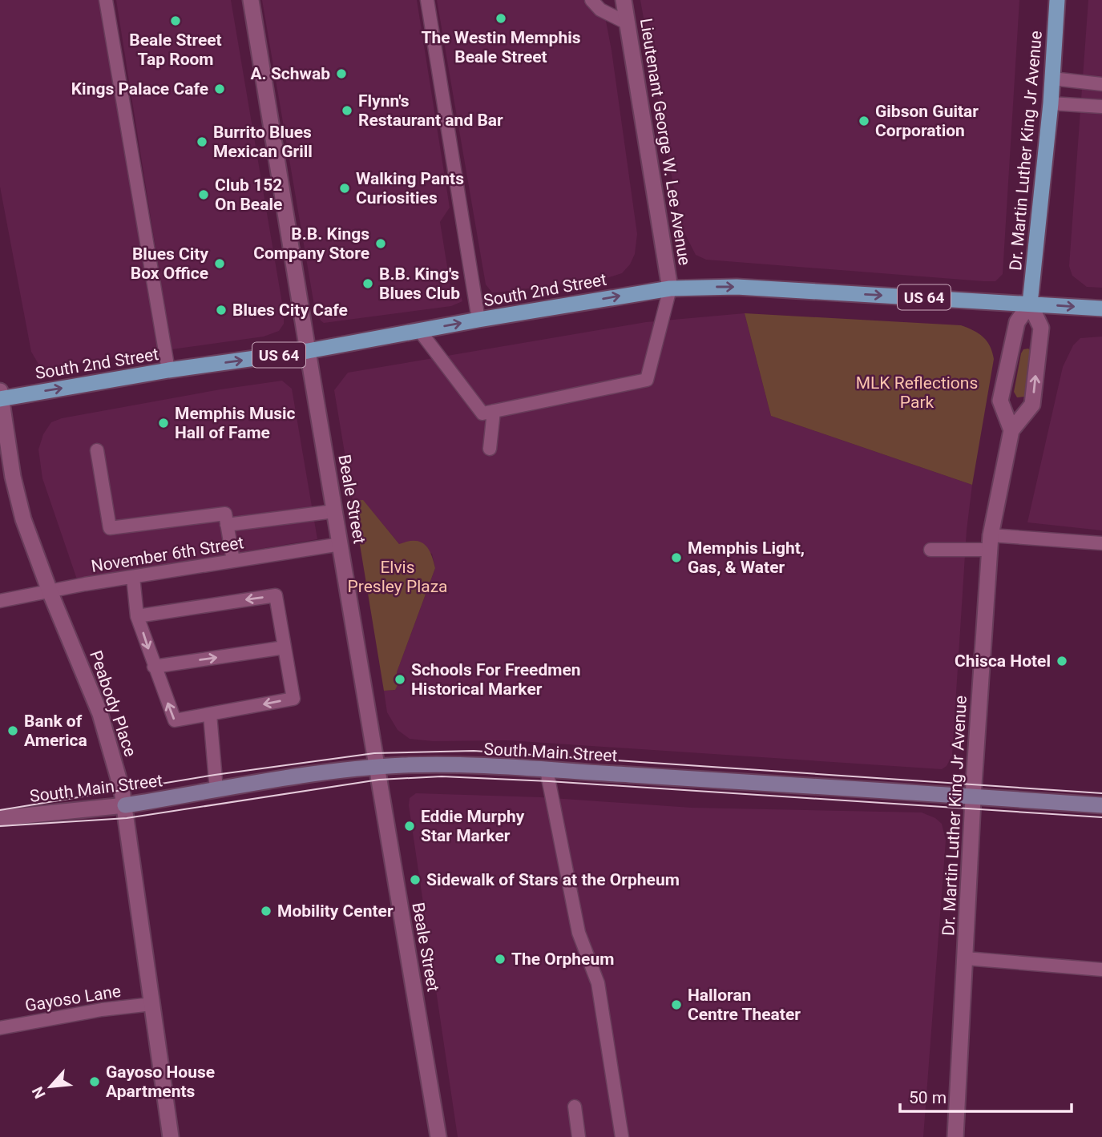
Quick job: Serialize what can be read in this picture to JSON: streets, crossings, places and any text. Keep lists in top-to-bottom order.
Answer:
{
  "streets": {
    "main road": [
      "Dr. Martin Luther King Jr Avenue",
      "South 2nd Street",
      "US 64",
      "South Main Street"
    ],
    "street": ["Lieutenant George W. Lee Avenue", "Beale Street", "Peabody Place"],
    "lane": ["November 6th Street", "Gayoso Lane"]
  },
  "crossings": [
    ["Lieutenant George W. Lee Avenue", "South 2nd Street"],
    ["Dr. Martin Luther King Jr Avenue", "South 2nd Street"],
    ["Dr. Martin Luther King Jr Avenue", "South Main Street"],
    ["South 2nd Street", "Beale Street"],
    ["South 2nd Street", "Peabody Place"],
    ["Beale Street", "November 6th Street"],
    ["Beale Street", "South Main Street"],
    ["November 6th Street", "Peabody Place"],
    ["Peabody Place", "South Main Street"],
    ["Peabody Place", "Gayoso Lane"]
  ],
  "one_way": ["South 2nd Street"],
  "parks": ["MLK Reflections Park", "Elvis Presley Plaza"],
  "places": [
    "The Westin Memphis Beale Street",
    "Beale Street Tap Room",
    "A. Schwab",
    "Kings Palace Cafe",
    "Flynn's Restaurant and Bar",
    "Gibson Guitar Corporation",
    "Burrito Blues Mexican Grill",
    "Walking Pants Curiosities",
    "Club 152 On Beale",
    "B.B. Kings Company Store",
    "Blues City Box Office",
    "B.B. King's Blues Club",
    "Blues City Cafe",
    "Memphis Music Hall of Fame",
    "Memphis Light, Gas, & Water",
    "Chisca Hotel",
    "Schools For Freedmen Historical Marker",
    "Bank of America",
    "Eddie Murphy Star Marker",
    "Sidewalk of Stars at the Orpheum",
    "Mobility Center",
    "The Orpheum",
    "Halloran Centre Theater",
    "Gayoso House Apartments"
  ],
  "scale_bar": "50 m",
  "north": "bottom left"
}
